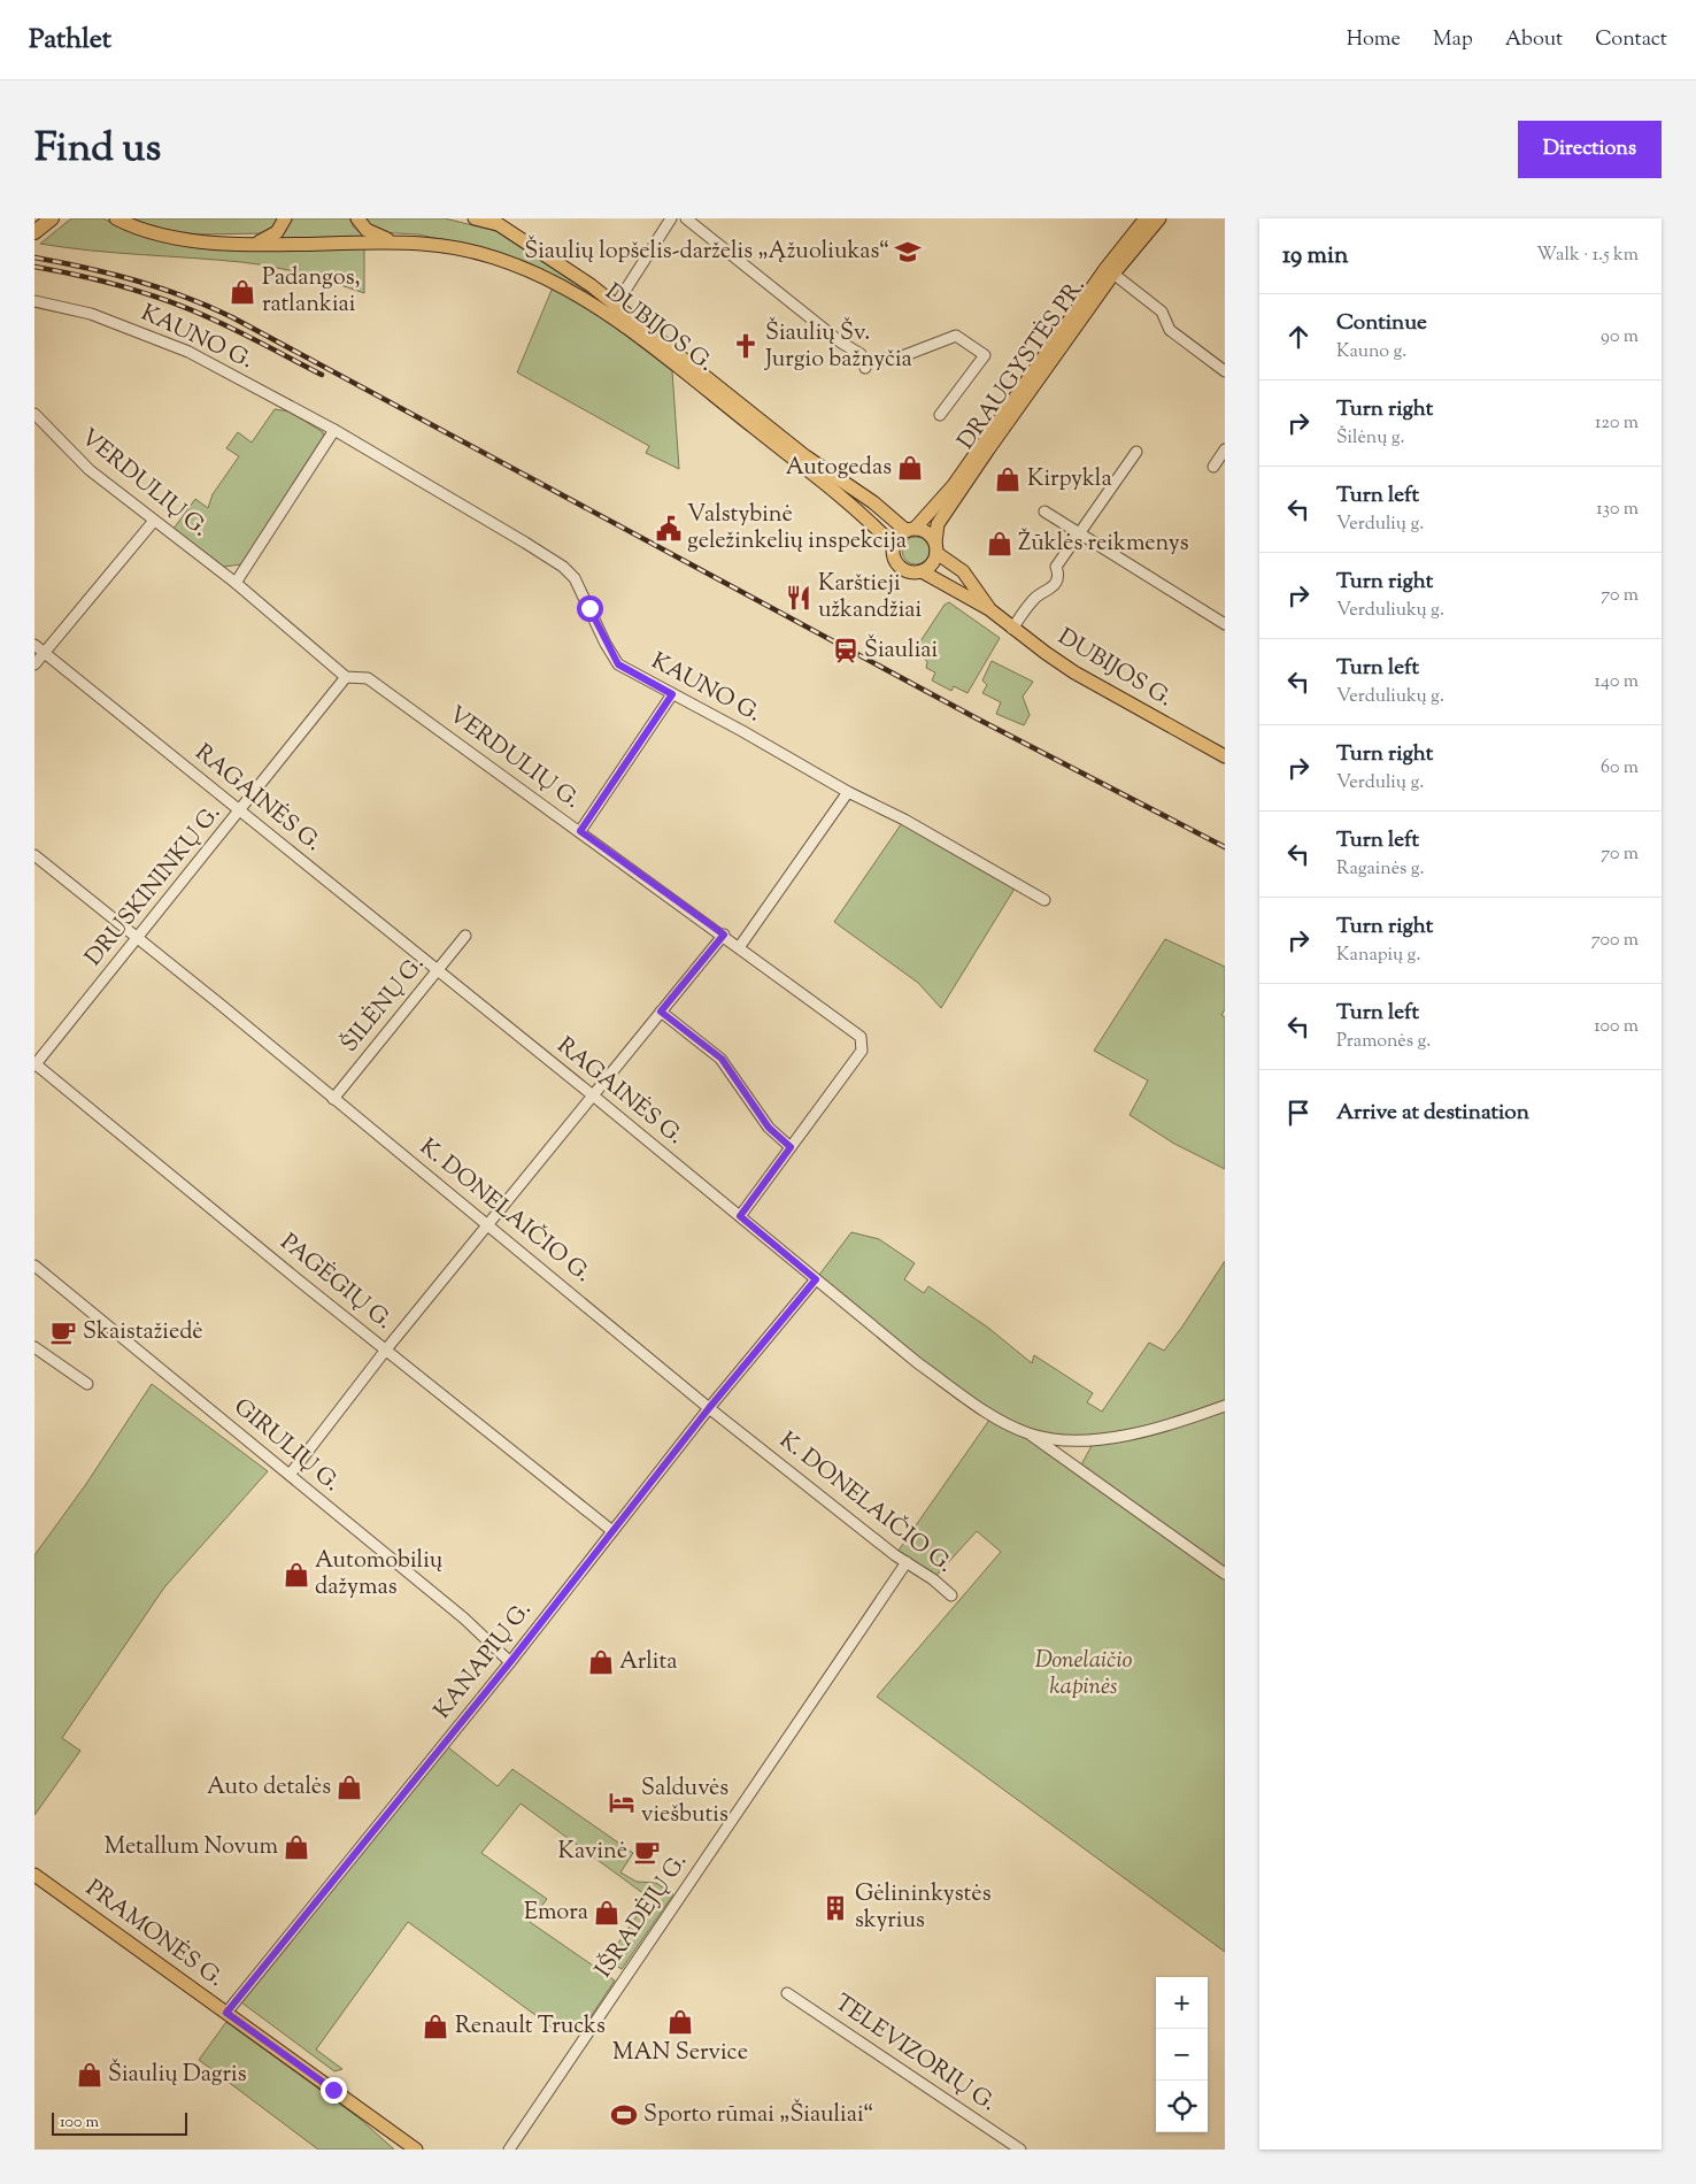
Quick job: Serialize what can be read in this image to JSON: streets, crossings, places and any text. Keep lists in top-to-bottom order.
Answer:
{
  "streets": {
    "main road": ["DUBIJOS G.", "DRAUGYSTĖS PR.", "PRAMONĖS G."],
    "street": [
      "KAUNO G.",
      "VERDULIŲ G.",
      "RAGAINĖS G.",
      "DRUSKININKŲ G.",
      "ŠILĖNŲ G.",
      "K. DONELAIČIO G.",
      "PAGĖGIŲ G.",
      "GIRULIŲ G.",
      "KANAPIŲ G.",
      "IŠRADĖJŲ G.",
      "TELEVIZORIŲ G."
    ]
  },
  "crossings": [
    ["DUBIJOS G.", "DRAUGYSTĖS PR."],
    ["VERDULIŲ G.", "RAGAINĖS G."],
    ["VERDULIŲ G.", "DRUSKININKŲ G."],
    ["RAGAINĖS G.", "DRUSKININKŲ G."],
    ["RAGAINĖS G.", "ŠILĖNŲ G."],
    ["RAGAINĖS G.", "KANAPIŲ G."],
    ["DRUSKININKŲ G.", "K. DONELAIČIO G."],
    ["DRUSKININKŲ G.", "PAGĖGIŲ G."],
    ["ŠILĖNŲ G.", "K. DONELAIČIO G."],
    ["K. DONELAIČIO G.", "KANAPIŲ G."],
    ["K. DONELAIČIO G.", "IŠRADĖJŲ G."],
    ["PAGĖGIŲ G.", "KANAPIŲ G."],
    ["GIRULIŲ G.", "KANAPIŲ G."],
    ["KANAPIŲ G.", "PRAMONĖS G."]
  ],
  "parks": ["Donelaičio kapinės"],
  "places": {
    "school or university": ["Šiaulių lopšelis-darželis „Ąžuoliukas“"],
    "shop": [
      "Padangos, ratlankiai",
      "Autogedas",
      "Kirpykla",
      "Žūklės reikmenys",
      "Automobilių dažymas",
      "Arlita",
      "Auto detalės",
      "Metallum Novum",
      "Emora",
      "MAN Service",
      "Renault Trucks",
      "Šiaulių Dagris"
    ],
    "church": ["Šiaulių Šv. Jurgio bažnyčia"],
    "public building": ["Valstybinė geležinkelių inspekcija"],
    "restaurant": ["Karštieji užkandžiai"],
    "station": ["Šiauliai"],
    "cafe": ["Skaistažiedė", "Kavinė"],
    "hotel": ["Salduvės viešbutis"],
    "building": ["Gėlininkystės skyrius"],
    "sports": ["Sporto rūmai „Šiauliai“"]
  },
  "scale_bar": "100 m",
  "page": {
    "header": "Pathlet",
    "nav": [
      "Home",
      "Map",
      "About",
      "Contact"
    ],
    "title": "Find us",
    "buttons": "Directions",
    "heading": ["19 min", "Walk · 1.5 km"],
    "list": [
      ["Continue", "Kauno g.", "90 m"],
      ["Turn right", "Šilėnų g.", "120 m"],
      ["Turn left", "Verdulių g.", "130 m"],
      ["Turn right", "Verduliukų g.", "70 m"],
      ["Turn left", "Verduliukų g.", "140 m"],
      ["Turn right", "Verdulių g.", "60 m"],
      ["Turn left", "Ragainės g.", "70 m"],
      ["Turn right", "Kanapių g.", "700 m"],
      ["Turn left", "Pramonės g.", "100 m"],
      "Arrive at destination"
    ],
    "map_buttons": ["+", "−"],
    "scale": "100 m"
  }
}
